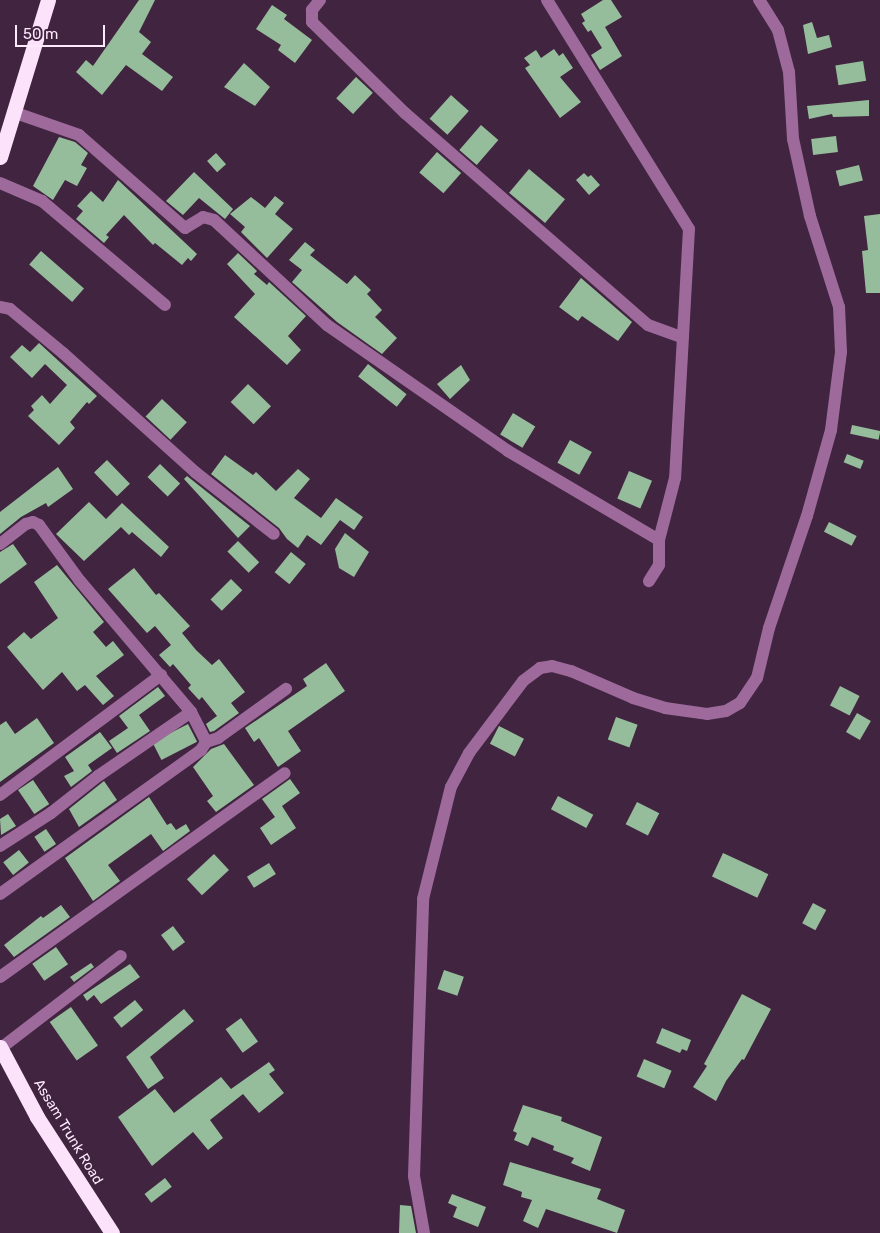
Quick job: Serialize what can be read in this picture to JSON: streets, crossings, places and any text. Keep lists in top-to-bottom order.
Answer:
{
  "streets": {
    "highway": ["Assam Trunk Road"]
  },
  "scale_bar": "50 m"
}
